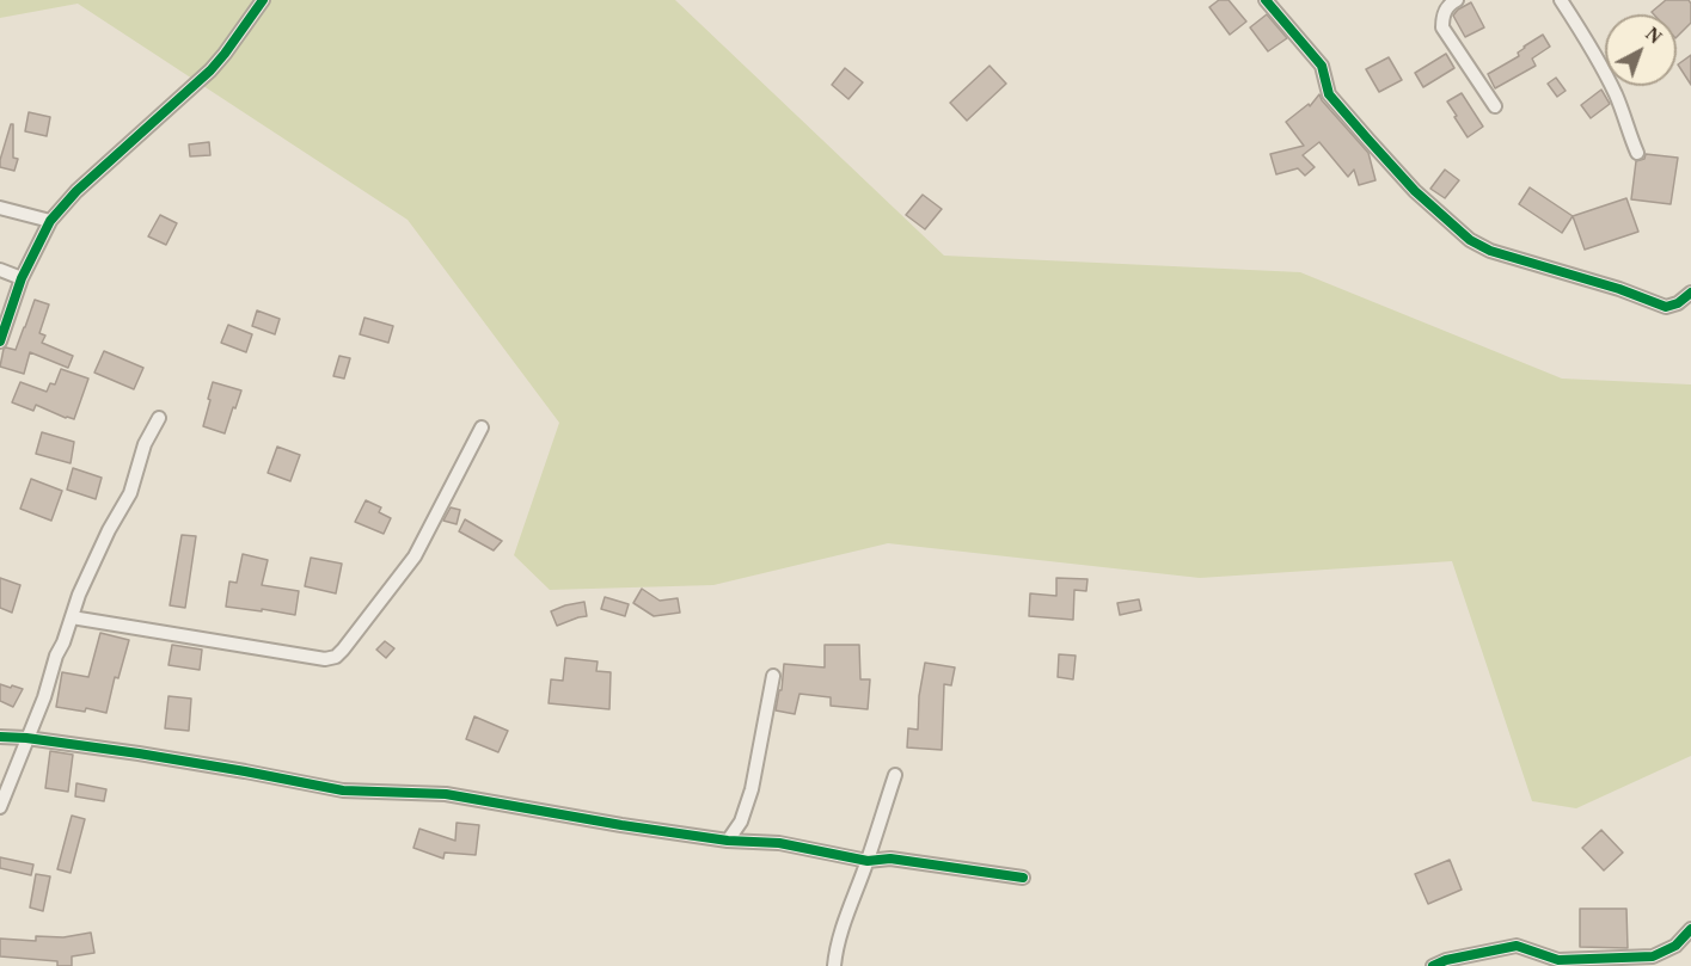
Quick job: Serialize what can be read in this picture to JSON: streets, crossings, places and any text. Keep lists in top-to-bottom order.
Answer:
{
  "north": "top right"
}
